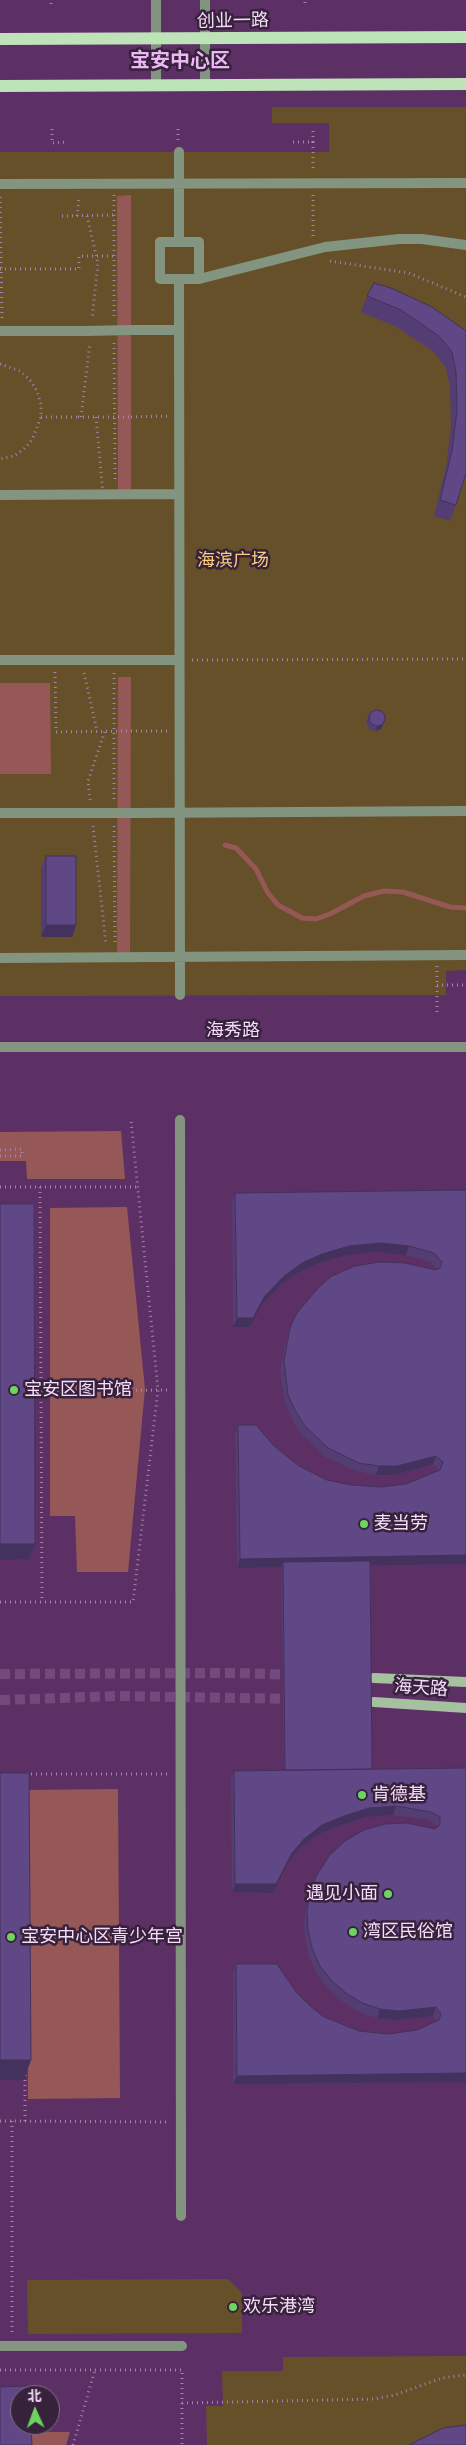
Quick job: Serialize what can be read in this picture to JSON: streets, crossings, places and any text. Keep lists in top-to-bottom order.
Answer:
{
  "streets": {
    "main road": ["创业一路", "海天路"],
    "street": ["海秀路"]
  },
  "districts": ["宝安中心区"],
  "parks": ["海滨广场"],
  "places": [
    "宝安区图书馆",
    "麦当劳",
    "肯德基",
    "遇见小面",
    "湾区民俗馆",
    "宝安中心区青少年宫",
    "欢乐港湾"
  ],
  "north": "top"
}
